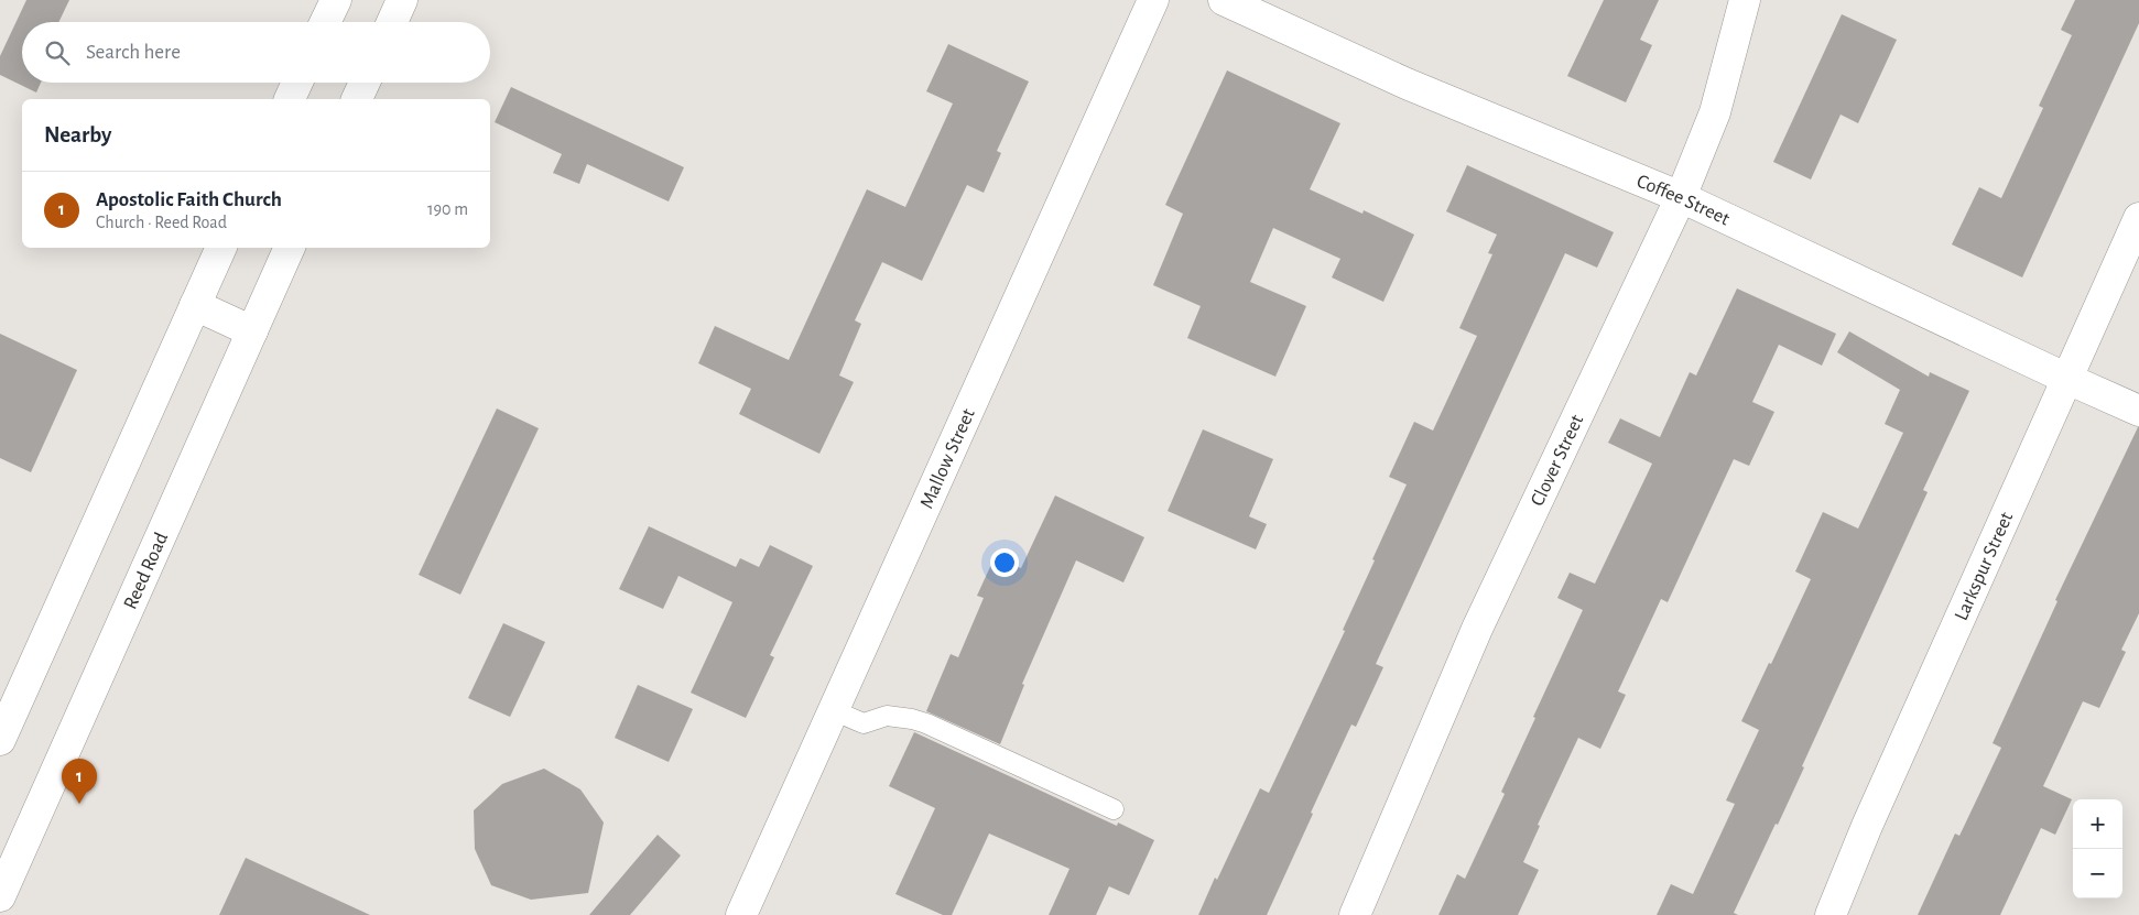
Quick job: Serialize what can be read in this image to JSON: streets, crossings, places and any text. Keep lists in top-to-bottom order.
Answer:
{
  "streets": {
    "street": [
      "Coffee Street",
      "Mallow Street",
      "Clover Street",
      "Larkspur Street",
      "Reed Road"
    ]
  },
  "crossings": [
    ["Coffee Street", "Clover Street"],
    ["Coffee Street", "Larkspur Street"]
  ],
  "page": {
    "search": "Search here",
    "heading": "Nearby",
    "list": [
      {
        "mark": "1",
        "name": "Apostolic Faith Church",
        "note": "Church · Reed Road",
        "value": "190 m"
      }
    ],
    "pins": "1",
    "map_buttons": ["+", "−"]
  }
}
